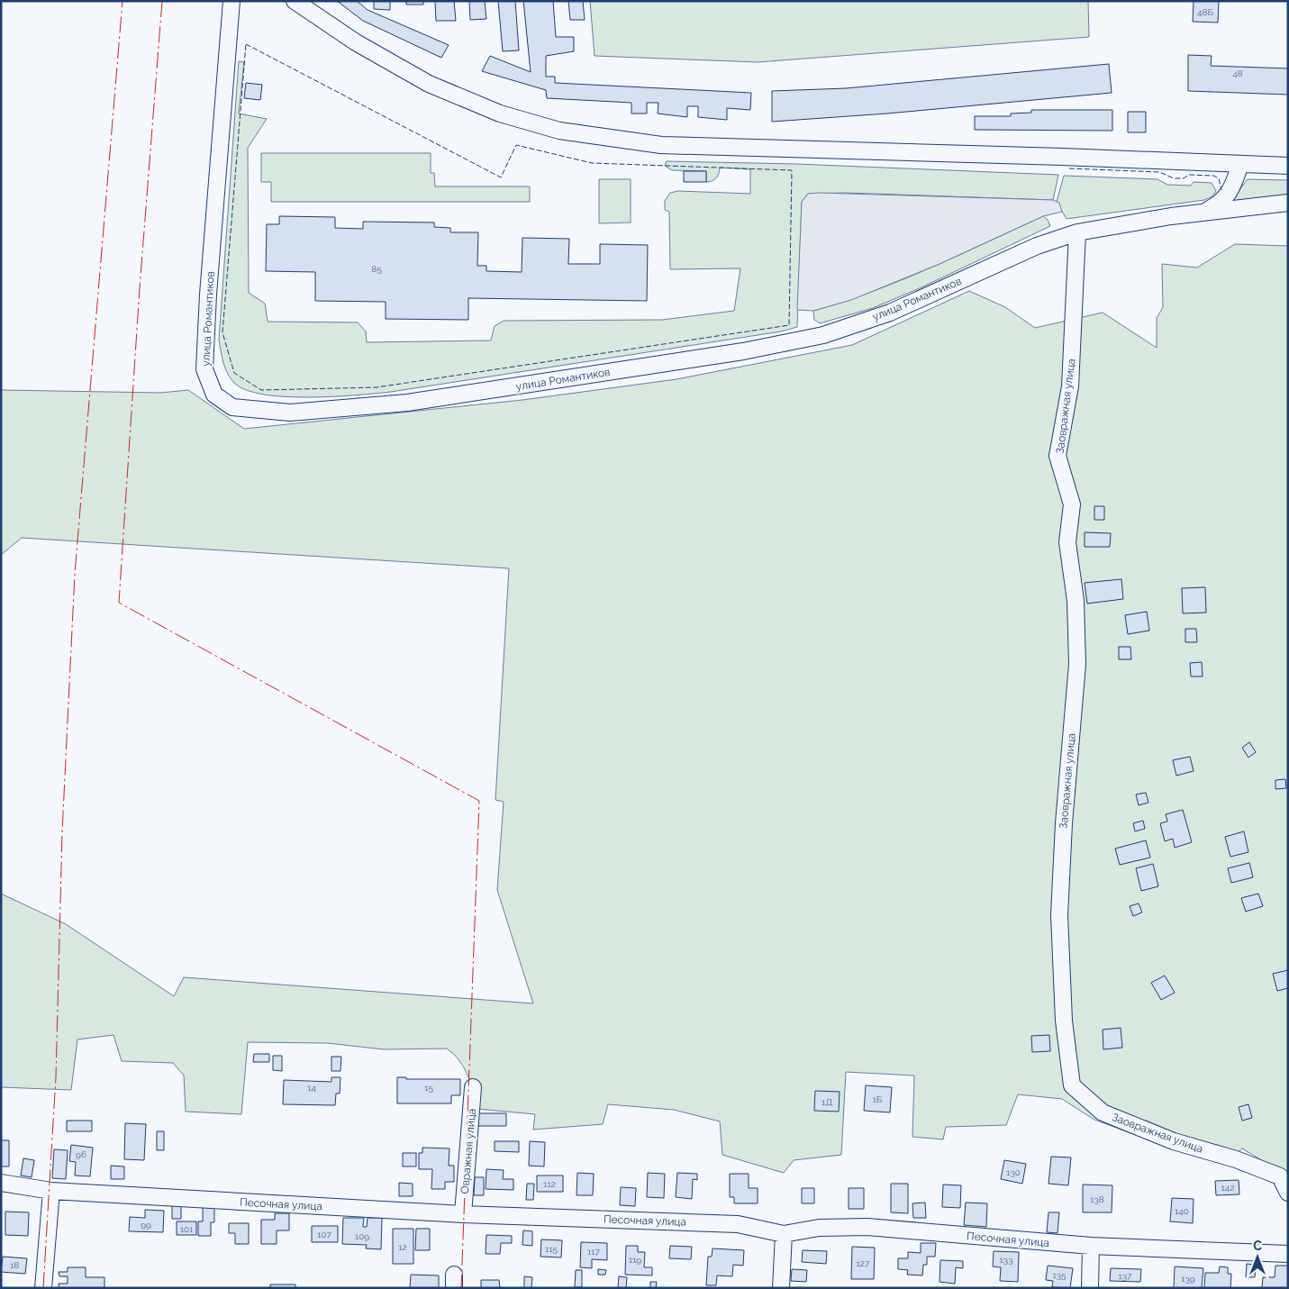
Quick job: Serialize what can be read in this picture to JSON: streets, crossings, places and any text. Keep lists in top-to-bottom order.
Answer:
{
  "streets": {
    "street": [
      "улица Романтиков",
      "Заовражная улица",
      "Овражная улица",
      "Песочная улица"
    ]
  },
  "crossings": [
    ["улица Романтиков", "Заовражная улица"],
    ["Овражная улица", "Песочная улица"]
  ],
  "house_numbers": [
    "48Б",
    "48",
    "85",
    "14",
    "15",
    "1Б",
    "1Д",
    "96",
    "130",
    "112",
    "142",
    "138",
    "140",
    "99",
    "101",
    "107",
    "109",
    "12",
    "115",
    "117",
    "119",
    "133",
    "127",
    "18",
    "135",
    "137",
    "139"
  ],
  "north": "top"
}
